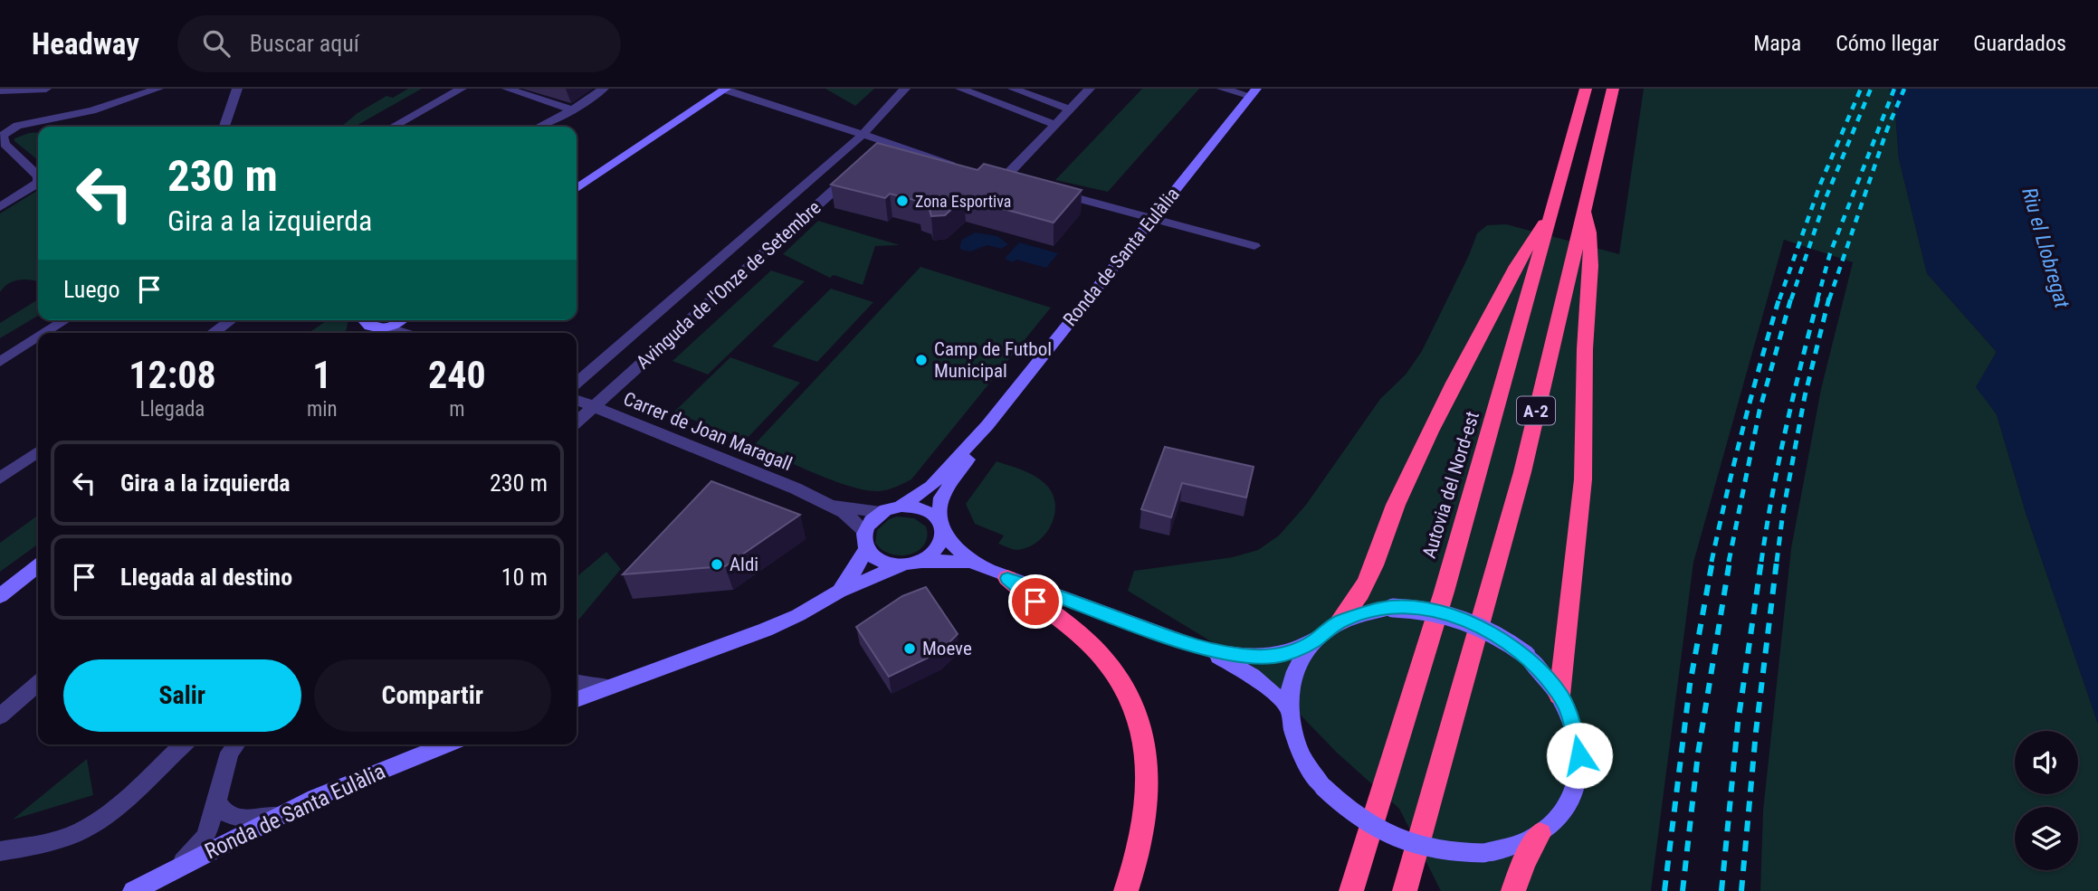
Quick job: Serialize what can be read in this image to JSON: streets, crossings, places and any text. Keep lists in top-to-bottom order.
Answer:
{
  "streets": {
    "highway": ["A-2", "Autovia del Nord-est"],
    "main road": ["Ronda de Santa Eulàlia"],
    "street": ["Avinguda de l'Onze de Setembre", "Carrer de Joan Maragall"]
  },
  "crossings": [
    ["Ronda de Santa Eulàlia", "Carrer de Joan Maragall"],
    ["Avinguda de l'Onze de Setembre", "Carrer de Joan Maragall"]
  ],
  "water": ["Riu el Llobregat"],
  "places": [
    "Zona Esportiva",
    "Camp de Futbol Municipal",
    "Aldi",
    "Moeve"
  ],
  "page": {
    "header": "Headway",
    "search": "Buscar aquí",
    "nav": ["Mapa", "Cómo llegar", "Guardados"],
    "turn": ["230 m", "Gira a la izquierda"],
    "then": "Luego",
    "eta": [
      "12:08",
      "Llegada",
      "1",
      "min",
      "240",
      "m"
    ],
    "list": [
      {
        "name": "Gira a la izquierda",
        "value": "230 m"
      },
      {
        "name": "Llegada al destino",
        "value": "10 m"
      }
    ],
    "buttons": ["Salir", "Compartir"]
  }
}
